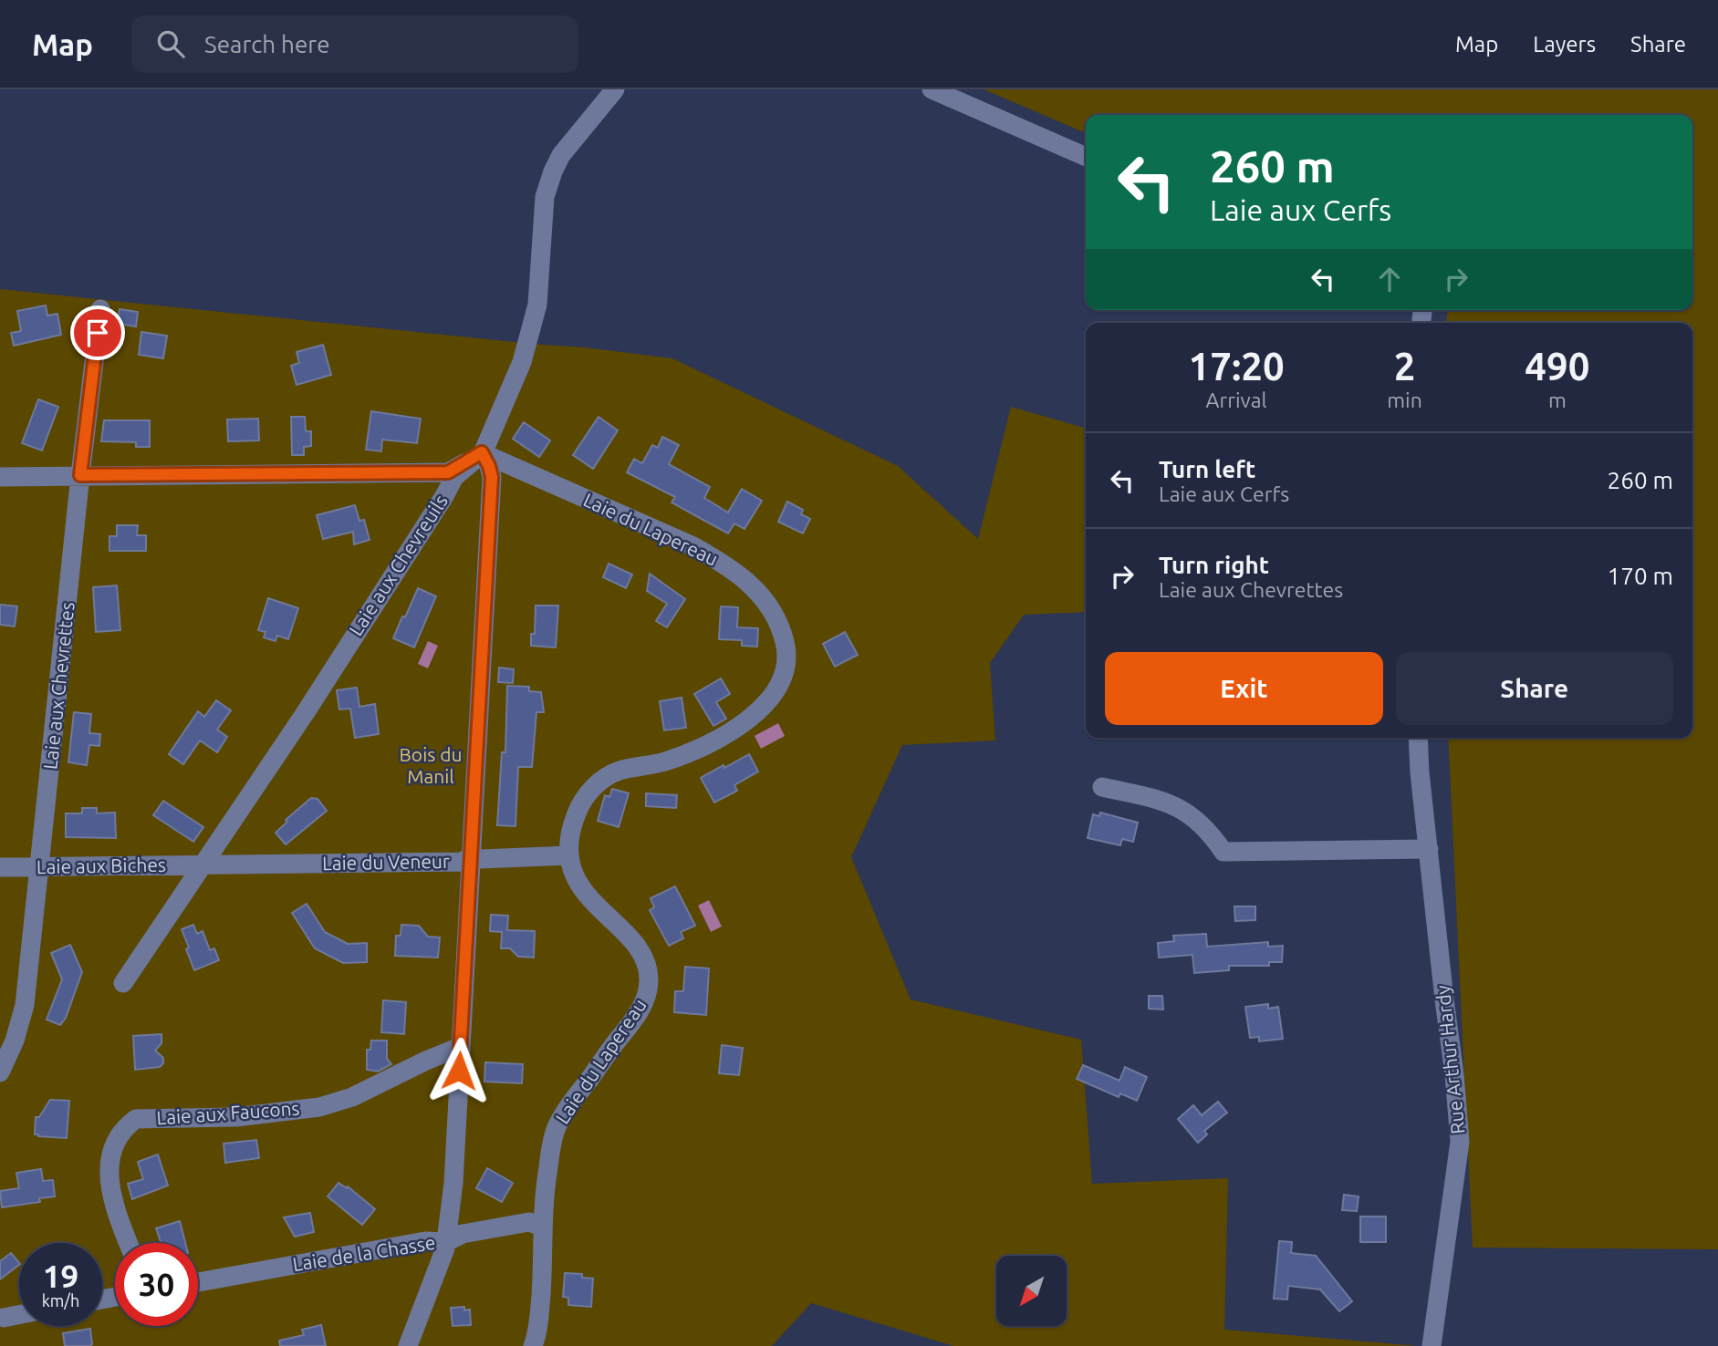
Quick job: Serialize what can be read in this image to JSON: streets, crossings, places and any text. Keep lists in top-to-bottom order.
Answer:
{
  "streets": {
    "street": [
      "Laie du Lapereau",
      "Laie aux Chevreuils",
      "Laie aux Chevrettes",
      "Laie du Veneur",
      "Laie aux Biches",
      "Rue Arthur Hardy",
      "Laie aux Faucons",
      "Laie de la Chasse"
    ]
  },
  "crossings": [
    ["Laie du Lapereau", "Laie aux Chevreuils"],
    ["Laie du Lapereau", "Laie du Veneur"],
    ["Laie du Lapereau", "Laie de la Chasse"],
    ["Laie aux Chevreuils", "Laie du Veneur"],
    ["Laie aux Chevreuils", "Laie aux Biches"],
    ["Laie aux Chevrettes", "Laie aux Biches"],
    ["Laie du Veneur", "Laie aux Biches"]
  ],
  "parks": ["Bois du Manil"],
  "north": "bottom left",
  "page": {
    "header": "Map",
    "search": "Search here",
    "nav": ["Map", "Layers", "Share"],
    "turn": ["260 m", "Laie aux Cerfs"],
    "eta": [
      "17:20",
      "Arrival",
      "2",
      "min",
      "490",
      "m"
    ],
    "list": [
      {
        "name": "Turn left",
        "note": "Laie aux Cerfs",
        "value": "260 m"
      },
      {
        "name": "Turn right",
        "note": "Laie aux Chevrettes",
        "value": "170 m"
      }
    ],
    "buttons": ["Exit", "Share"],
    "speed": "19 km/h",
    "limit": "30"
  }
}
